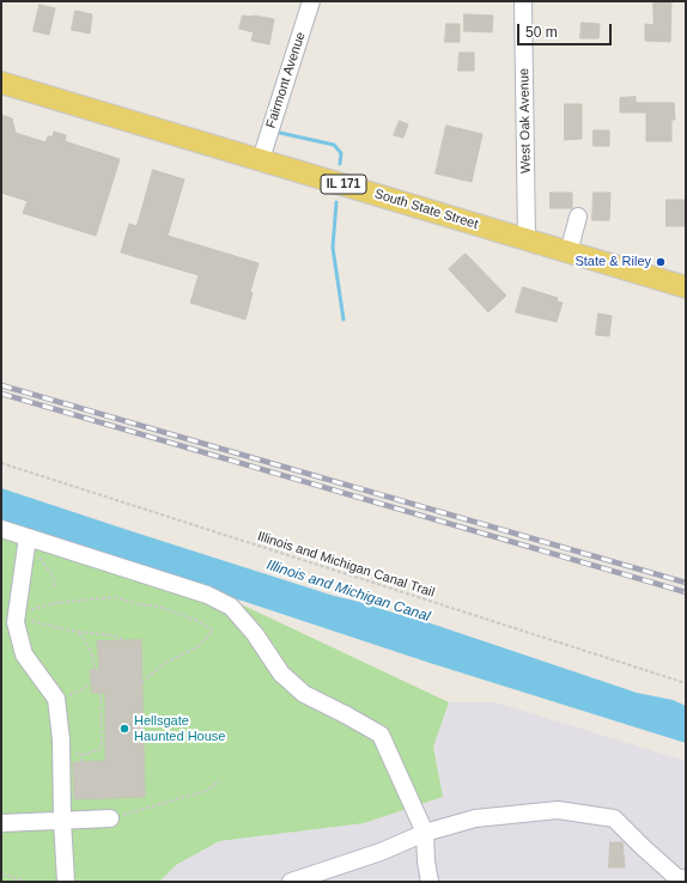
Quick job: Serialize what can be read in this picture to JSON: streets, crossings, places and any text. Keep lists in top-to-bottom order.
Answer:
{
  "streets": {
    "main road": ["IL 171", "South State Street"],
    "street": ["Fairmont Avenue", "West Oak Avenue"],
    "path": ["Illinois and Michigan Canal Trail"]
  },
  "crossings": [
    ["Fairmont Avenue", "South State Street"],
    ["West Oak Avenue", "South State Street"]
  ],
  "water": ["Illinois and Michigan Canal"],
  "places": ["State & Riley", "Hellsgate Haunted House"],
  "scale_bar": "50 m"
}
